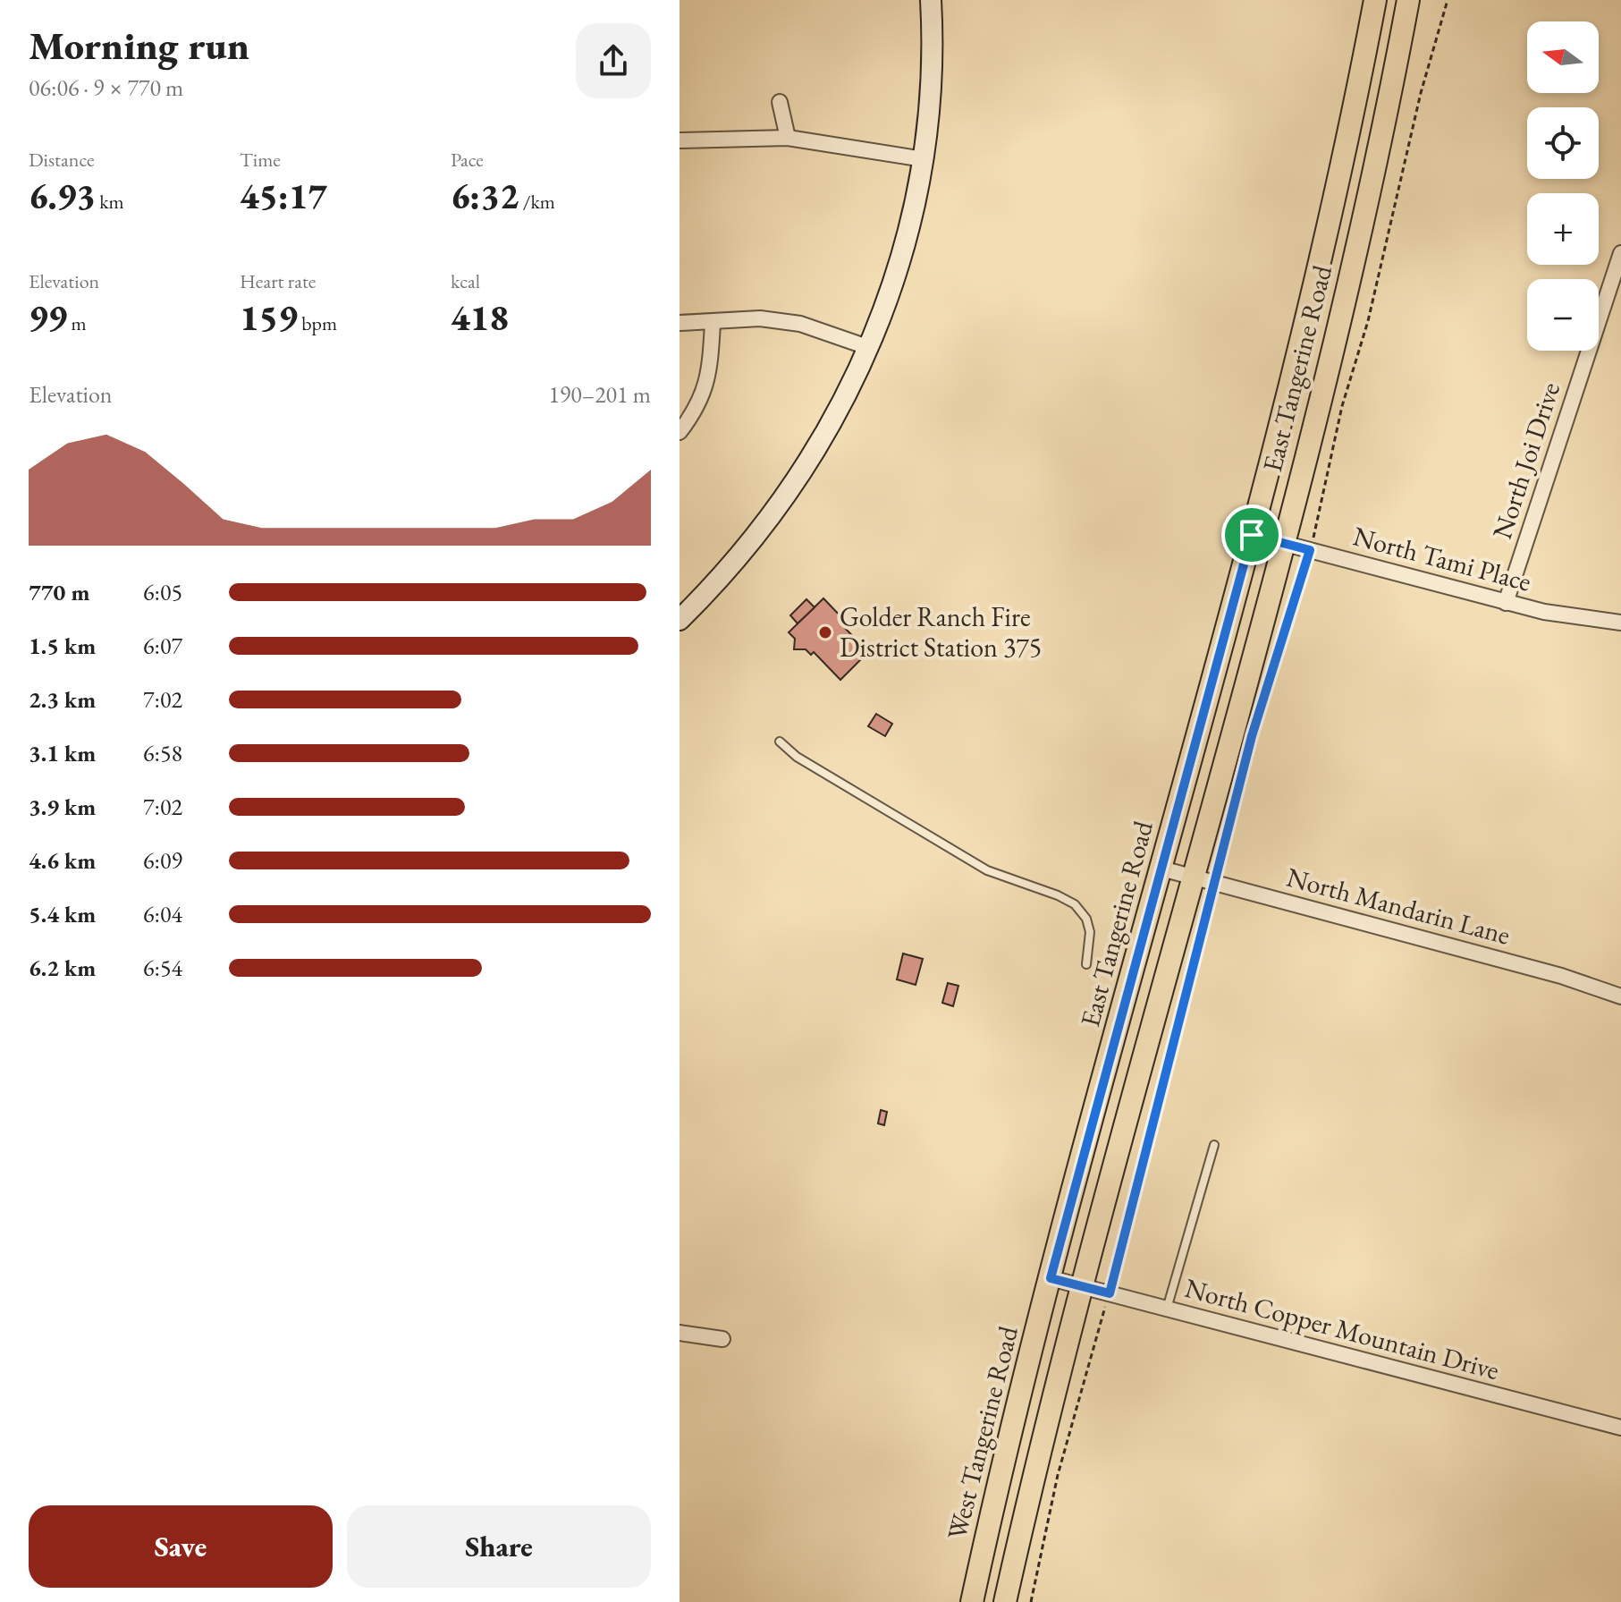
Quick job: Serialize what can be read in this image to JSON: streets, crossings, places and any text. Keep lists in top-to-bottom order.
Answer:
{
  "streets": {
    "main road": ["East Tangerine Road", "West Tangerine Road"],
    "street": [
      "North Joi Drive",
      "North Tami Place",
      "North Mandarin Lane",
      "North Copper Mountain Drive"
    ]
  },
  "crossings": [
    ["East Tangerine Road", "North Tami Place"],
    ["East Tangerine Road", "North Mandarin Lane"],
    ["East Tangerine Road", "North Copper Mountain Drive"],
    ["East Tangerine Road", "West Tangerine Road"],
    ["North Joi Drive", "North Tami Place"],
    ["North Copper Mountain Drive", "West Tangerine Road"]
  ],
  "places": ["Golder Ranch Fire District Station 375"],
  "north": "left",
  "page": {
    "heading": ["Morning run", "06:06 · 9 × 770 m"],
    "map_buttons": ["+", "−"],
    "stats": [
      ["Distance", "6.93 km"],
      ["Time", "45:17"],
      ["Pace", "6:32 /km"],
      ["Elevation", "99 m"],
      ["Heart rate", "159 bpm"],
      ["kcal", "418"]
    ],
    "chart": ["Elevation", "190–201 m"],
    "list": [
      {
        "name": "770 m",
        "note": "6:05"
      },
      {
        "name": "1.5 km",
        "note": "6:07"
      },
      {
        "name": "2.3 km",
        "note": "7:02"
      },
      {
        "name": "3.1 km",
        "note": "6:58"
      },
      {
        "name": "3.9 km",
        "note": "7:02"
      },
      {
        "name": "4.6 km",
        "note": "6:09"
      },
      {
        "name": "5.4 km",
        "note": "6:04"
      },
      {
        "name": "6.2 km",
        "note": "6:54"
      }
    ],
    "buttons": ["Save", "Share"]
  }
}
